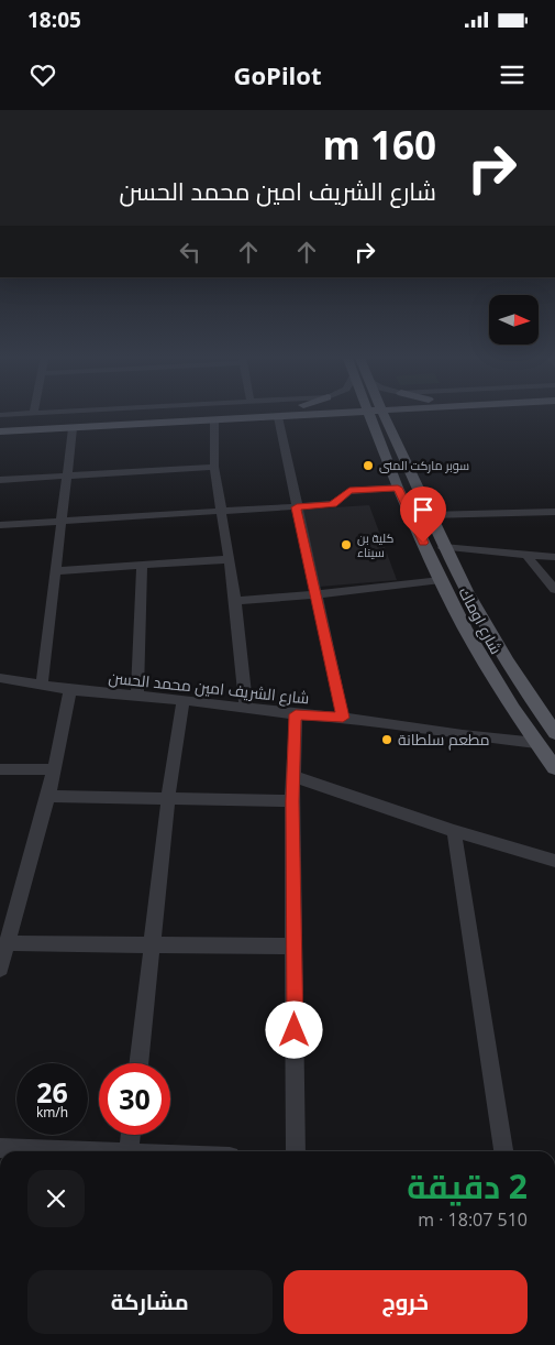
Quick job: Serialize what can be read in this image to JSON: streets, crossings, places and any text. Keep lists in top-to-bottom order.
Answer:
{
  "streets": {
    "main road": ["شارع اوماك"],
    "street": ["شارع الشريف امين محمد الحسن"]
  },
  "crossings": [
    ["شارع اوماك", "شارع الشريف امين محمد الحسن"]
  ],
  "places": ["سوبر ماركت المنى", "كلية بن سيناء", "مطعم سلطانة"],
  "north": "right",
  "page": {
    "status": "18:05",
    "header": "GoPilot",
    "turn": ["160 m", "شارع الشريف امين محمد الحسن"],
    "speed": "26 km/h",
    "limit": "30",
    "heading": ["2 دقيقة", "510 m · 18:07"],
    "buttons": ["خروج", "مشاركة"]
  }
}
